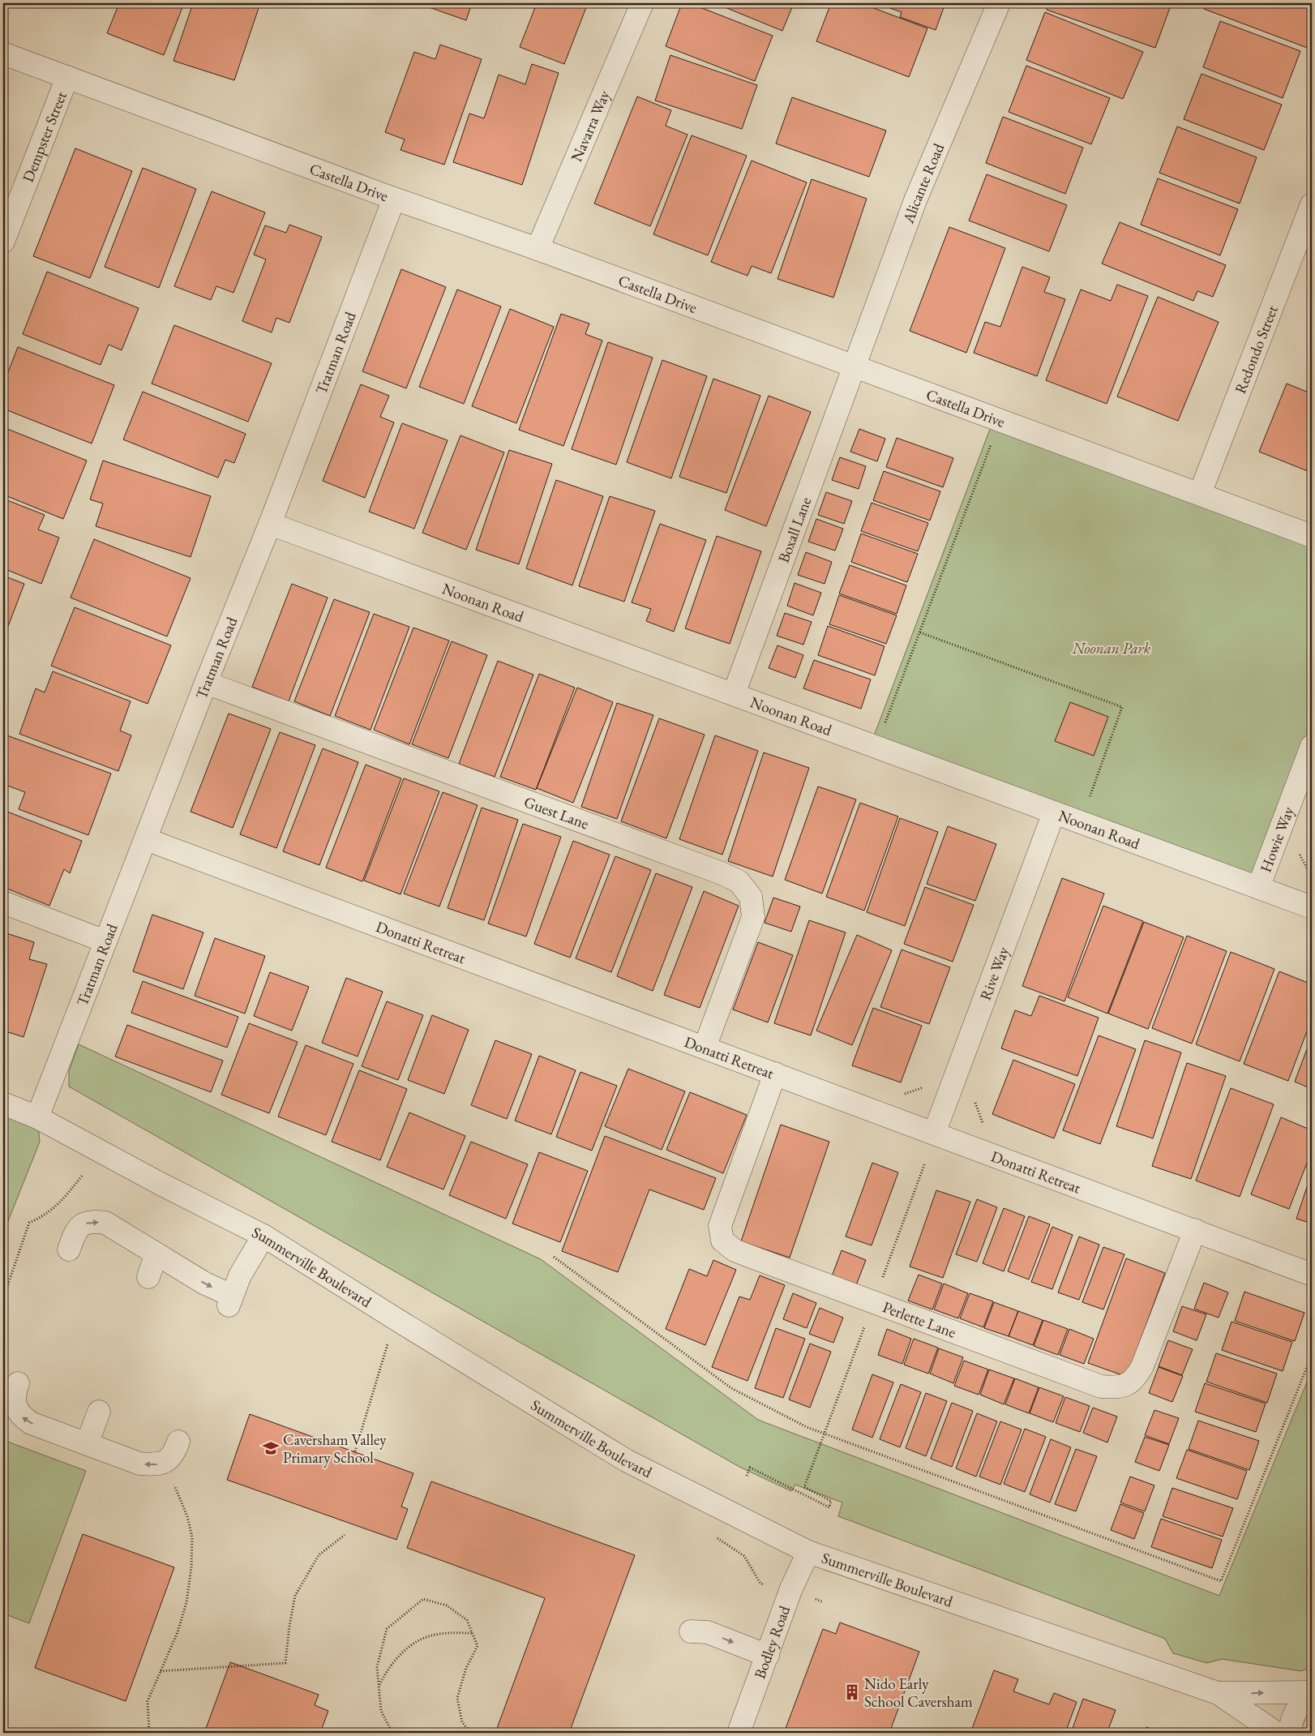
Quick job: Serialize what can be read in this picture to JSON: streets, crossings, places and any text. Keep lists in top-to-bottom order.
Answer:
{
  "streets": {
    "street": [
      "Navarra Way",
      "Dempster Street",
      "Castella Drive",
      "Alicante Road",
      "Redondo Street",
      "Tratman Road",
      "Boxall Lane",
      "Noonan Road",
      "Guest Lane",
      "Howie Way",
      "Donatti Retreat",
      "Rive Way",
      "Summerville Boulevard",
      "Perlette Lane",
      "Bodley Road"
    ]
  },
  "crossings": [
    ["Navarra Way", "Castella Drive"],
    ["Dempster Street", "Castella Drive"],
    ["Castella Drive", "Alicante Road"],
    ["Castella Drive", "Redondo Street"],
    ["Castella Drive", "Tratman Road"],
    ["Castella Drive", "Boxall Lane"],
    ["Alicante Road", "Boxall Lane"],
    ["Tratman Road", "Noonan Road"],
    ["Tratman Road", "Guest Lane"],
    ["Tratman Road", "Donatti Retreat"],
    ["Tratman Road", "Summerville Boulevard"],
    ["Boxall Lane", "Noonan Road"],
    ["Noonan Road", "Howie Way"],
    ["Noonan Road", "Rive Way"],
    ["Guest Lane", "Donatti Retreat"],
    ["Donatti Retreat", "Rive Way"],
    ["Donatti Retreat", "Perlette Lane"],
    ["Summerville Boulevard", "Bodley Road"]
  ],
  "parks": ["Noonan Park"],
  "places": {
    "school or university": ["Caversham Valley Primary School"],
    "building": ["Nido Early School Caversham"]
  }
}
